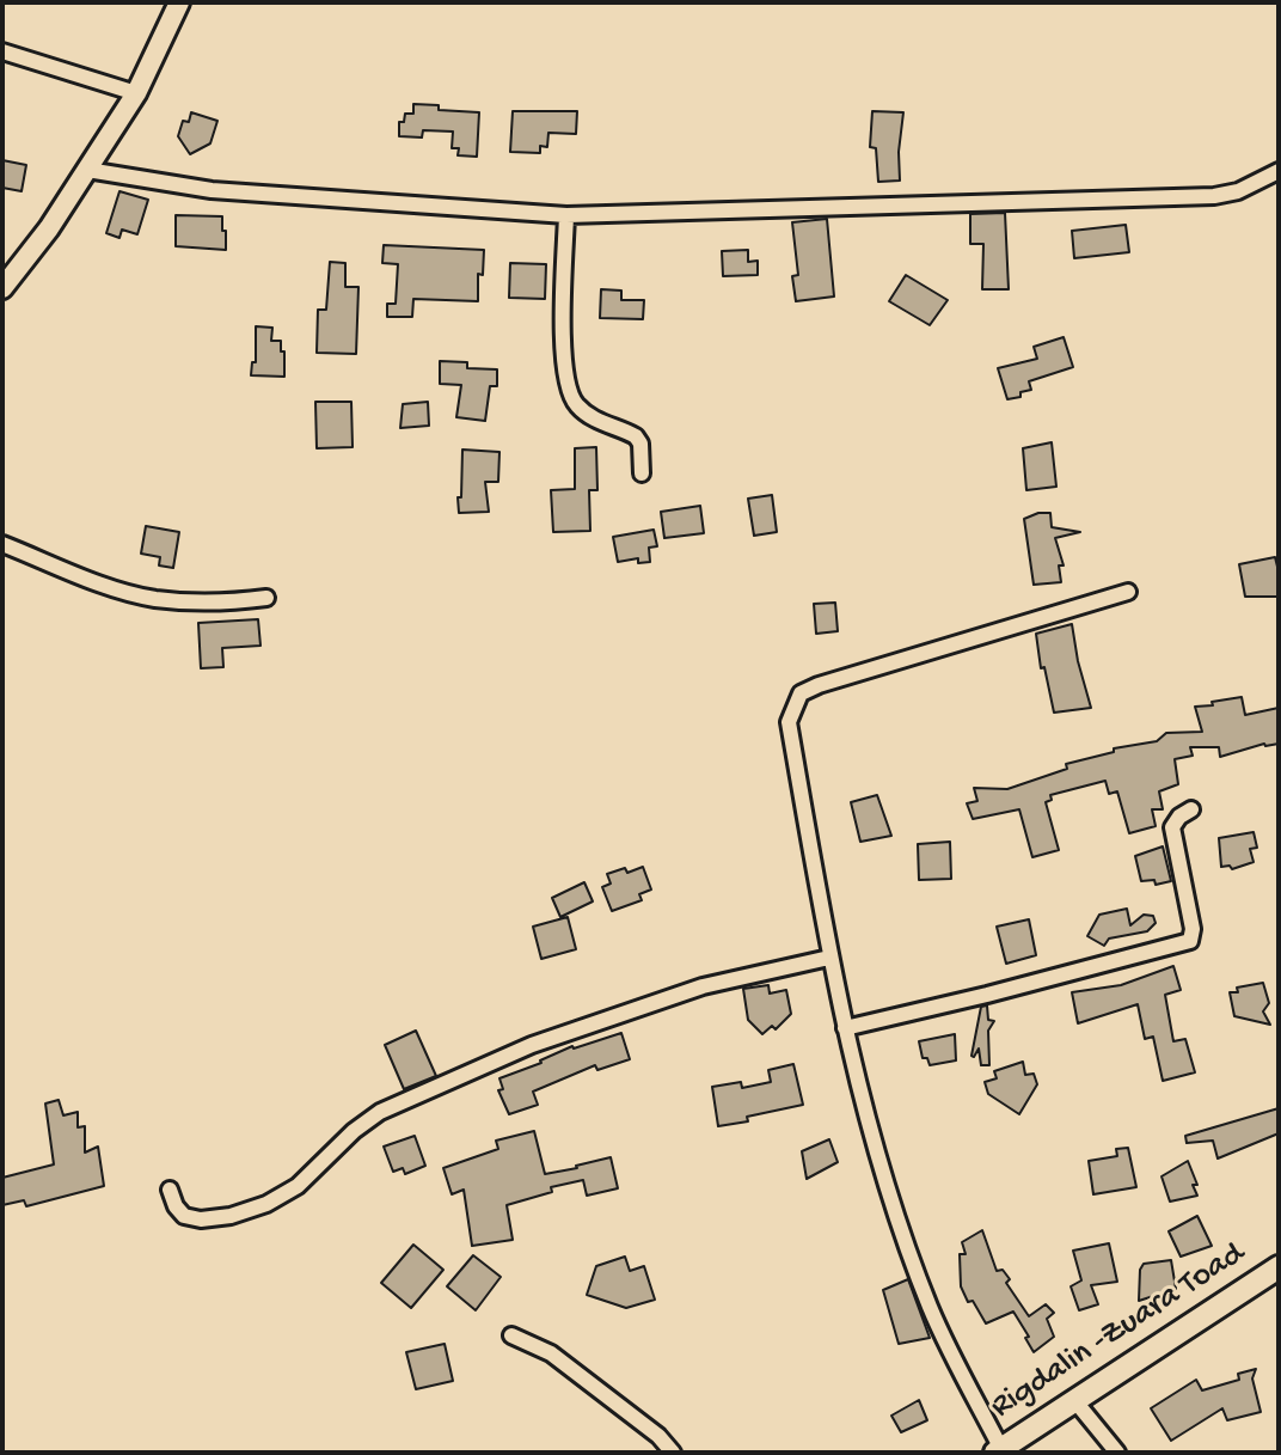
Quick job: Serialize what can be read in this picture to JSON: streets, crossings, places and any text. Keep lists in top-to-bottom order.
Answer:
{
  "streets": {
    "main road": ["Rigdalin -Zuara Toad"]
  }
}
